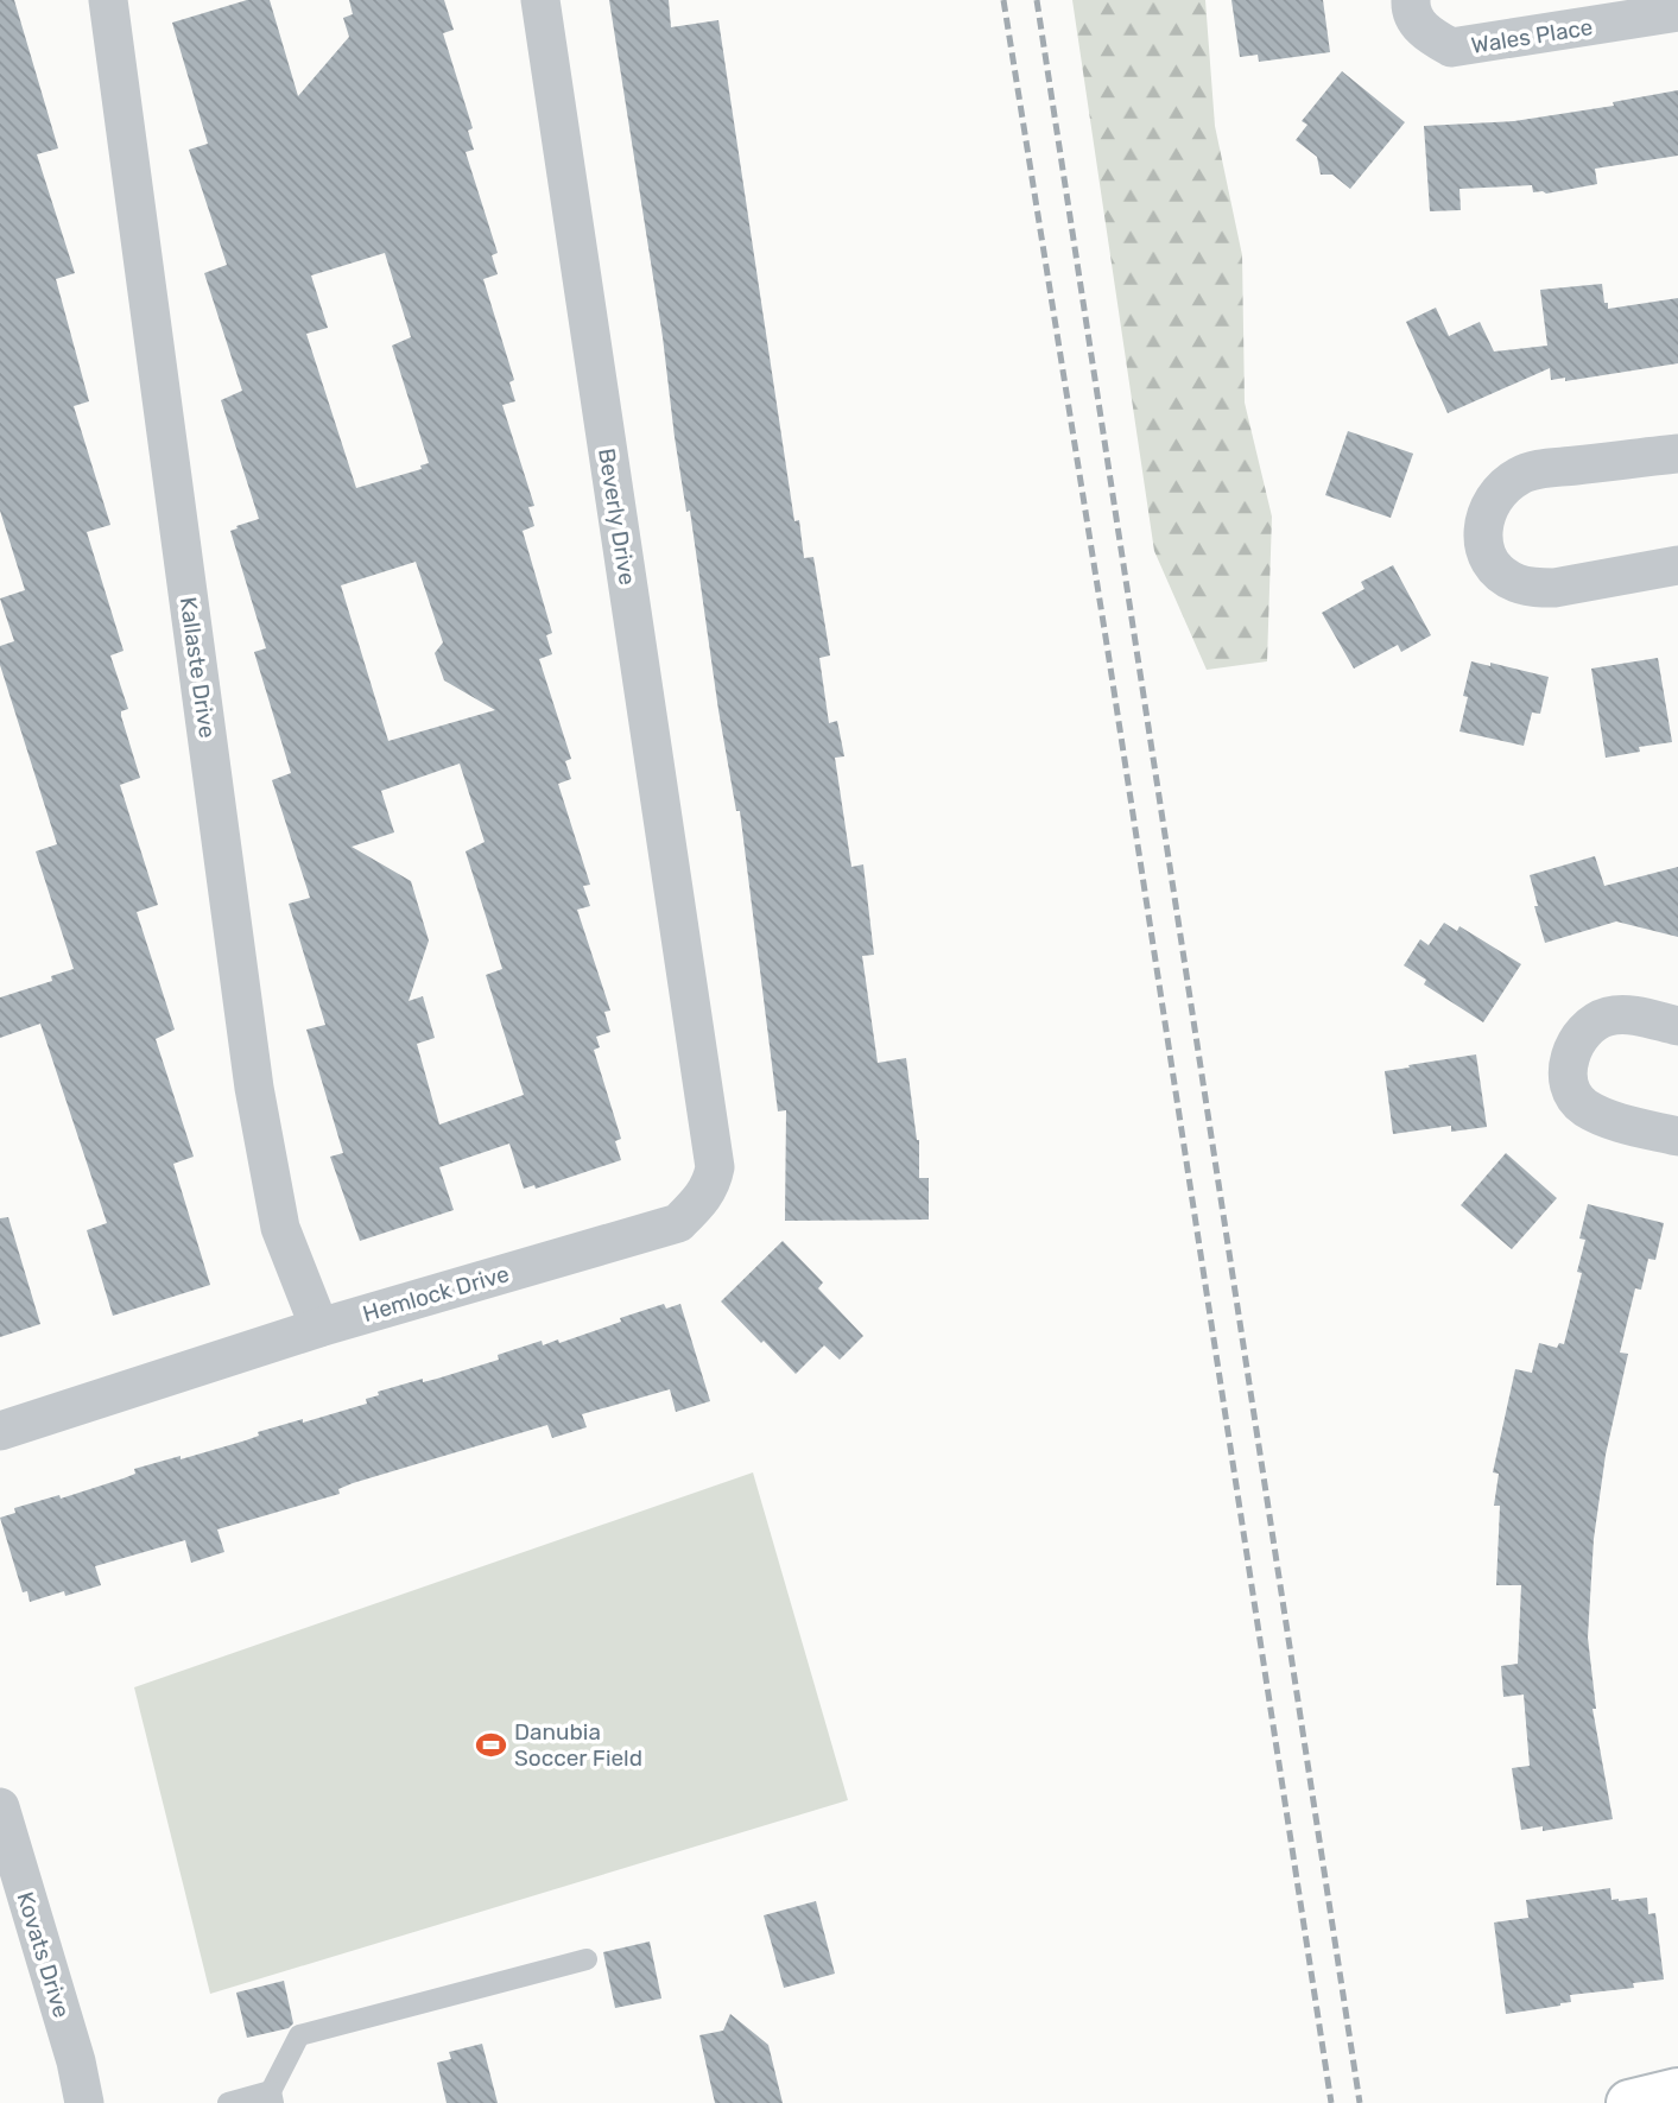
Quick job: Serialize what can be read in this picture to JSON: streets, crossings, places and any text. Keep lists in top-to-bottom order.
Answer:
{
  "streets": {
    "street": [
      "Wales Place",
      "Beverly Drive",
      "Kallaste Drive",
      "Hemlock Drive",
      "Kovats Drive"
    ]
  },
  "crossings": [
    ["Beverly Drive", "Hemlock Drive"],
    ["Kallaste Drive", "Hemlock Drive"]
  ],
  "places": {
    "sports": ["Danubia Soccer Field"]
  }
}
